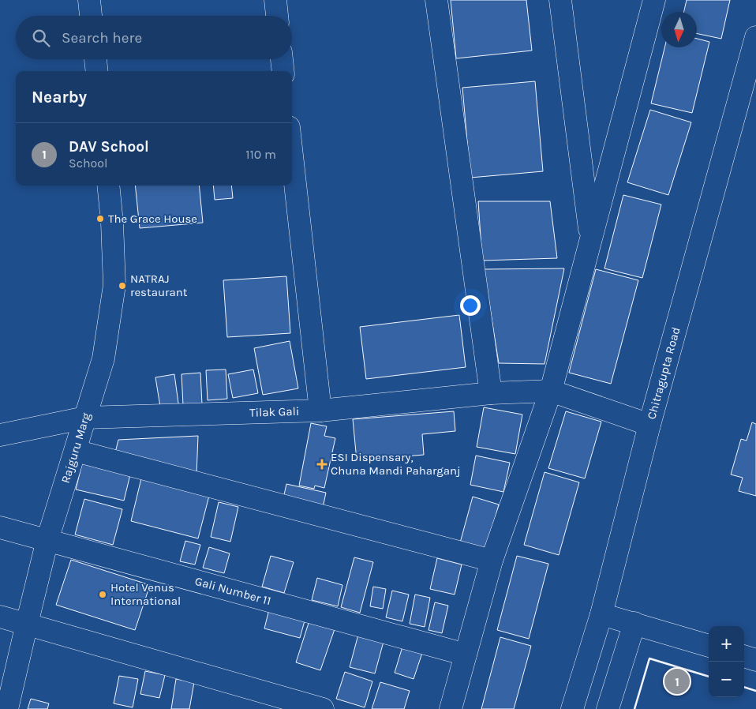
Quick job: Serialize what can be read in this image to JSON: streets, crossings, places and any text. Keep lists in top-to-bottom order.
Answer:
{
  "streets": {
    "street": [
      "Chitragupta Road",
      "Tilak Gali",
      "Rajguru Marg",
      "Gali Number 11"
    ]
  },
  "crossings": [
    ["Tilak Gali", "Rajguru Marg"],
    ["Rajguru Marg", "Gali Number 11"]
  ],
  "places": {
    "other": ["The Grace House", "NATRAJ restaurant", "Hotel Venus International"],
    "health": ["ESI Dispensary, Chuna Mandi Paharganj"]
  },
  "north": "bottom",
  "page": {
    "search": "Search here",
    "heading": "Nearby",
    "list": [
      {
        "mark": "1",
        "name": "DAV School",
        "note": "School",
        "value": "110 m"
      }
    ],
    "map_buttons": ["+", "−"],
    "pins": "1"
  }
}
